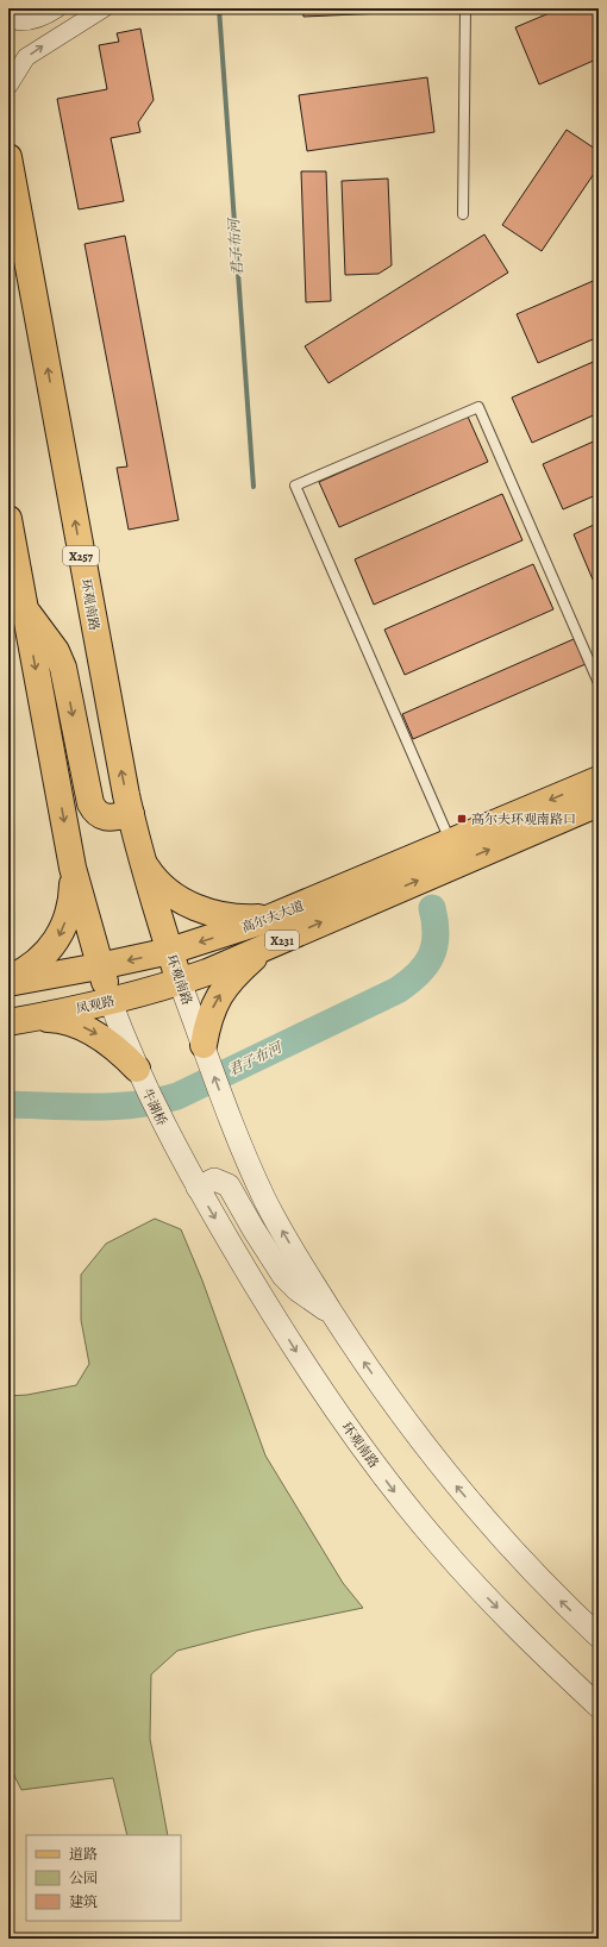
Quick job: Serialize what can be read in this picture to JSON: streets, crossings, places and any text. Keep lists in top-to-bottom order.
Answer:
{
  "streets": {
    "main road": [
      "X257",
      "环观南路",
      "高尔夫大道",
      "X231",
      "凤观路"
    ],
    "street": ["牛湖桥"]
  },
  "crossings": [
    ["环观南路", "高尔夫大道"],
    ["环观南路", "X231"],
    ["环观南路", "凤观路"],
    ["环观南路", "牛湖桥"],
    ["高尔夫大道", "X231"],
    ["高尔夫大道", "凤观路"]
  ],
  "water": ["君子布河"],
  "places": {
    "transit": ["高尔夫环观南路口"]
  },
  "legend": ["道路", "公园", "建筑"]
}
